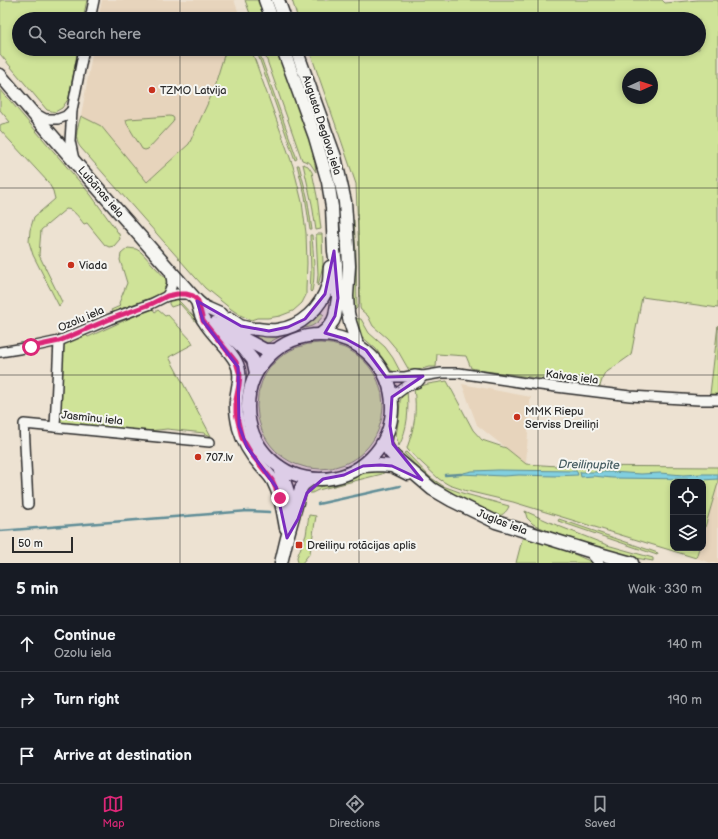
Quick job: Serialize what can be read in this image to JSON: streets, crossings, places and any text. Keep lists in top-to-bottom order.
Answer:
{
  "streets": {
    "main road": ["Augusta Deglava iela", "Lubānas iela", "Juglas iela"],
    "street": ["Ozolu iela", "Kaivas iela", "Jasmīnu iela"]
  },
  "crossings": [
    ["Lubānas iela", "Ozolu iela"],
    ["Ozolu iela", "Jasmīnu iela"]
  ],
  "water": ["Dreiliņupīte"],
  "places": {
    "other": [
      "TZMO Latvija",
      "Viada",
      "MMK Riepu Serviss Dreiliņi",
      "707.lv"
    ],
    "transit": ["Dreiliņu rotācijas aplis"]
  },
  "scale_bar": "50 m",
  "north": "right",
  "page": {
    "search": "Search here",
    "scale": "50 m",
    "heading": ["5 min", "Walk · 330 m"],
    "list": [
      ["Continue", "Ozolu iela", "140 m"],
      ["Turn right", "190 m"],
      "Arrive at destination"
    ],
    "nav": ["Map", "Directions", "Saved"]
  }
}
